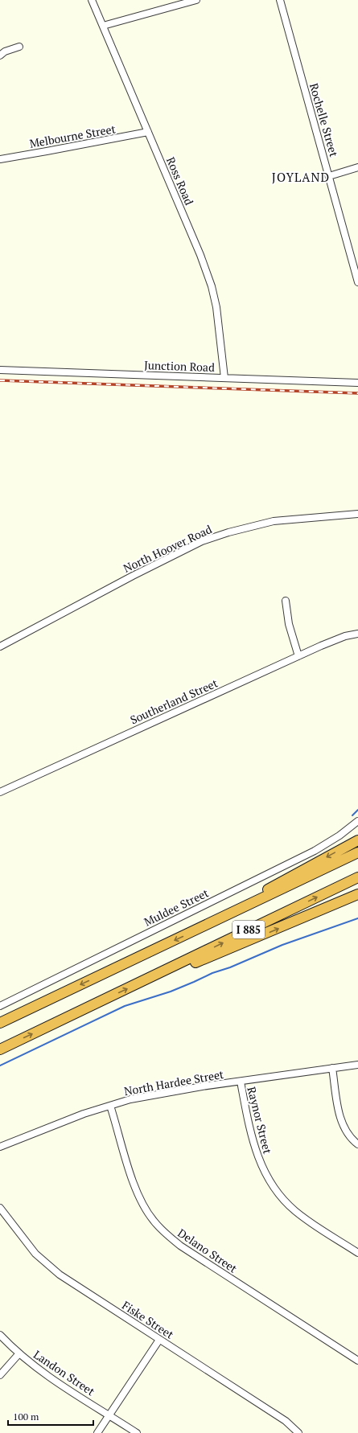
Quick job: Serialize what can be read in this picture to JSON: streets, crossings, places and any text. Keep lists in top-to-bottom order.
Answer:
{
  "streets": {
    "highway": ["I 885"],
    "street": [
      "Rochelle Street",
      "Melbourne Street",
      "Ross Road",
      "Junction Road",
      "North Hoover Road",
      "Southerland Street",
      "Muldee Street",
      "North Hardee Street",
      "Raynor Street",
      "Delano Street",
      "Fiske Street",
      "Landon Street"
    ]
  },
  "crossings": [
    ["Melbourne Street", "Ross Road"],
    ["Ross Road", "Junction Road"],
    ["North Hardee Street", "Raynor Street"],
    ["North Hardee Street", "Delano Street"]
  ],
  "districts": ["JOYLAND"],
  "scale_bar": "100 m"
}
